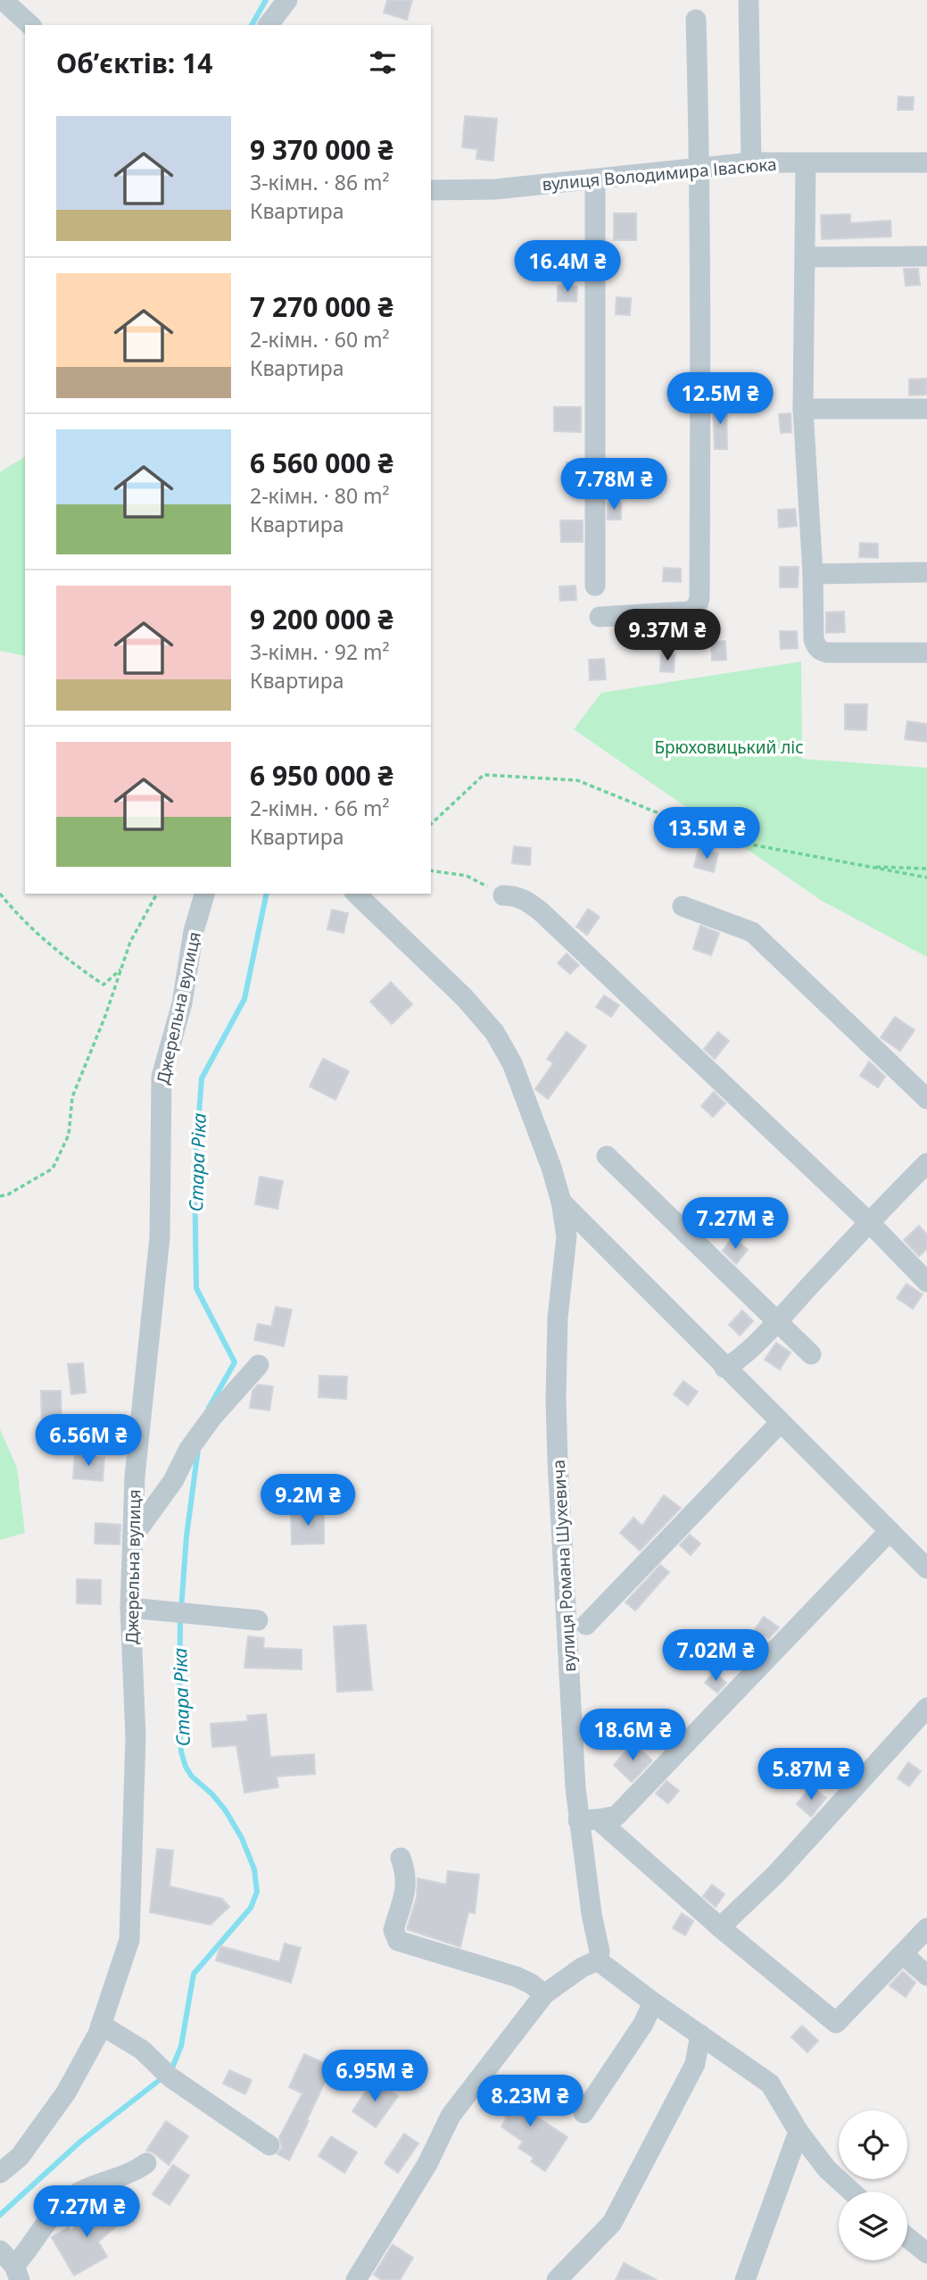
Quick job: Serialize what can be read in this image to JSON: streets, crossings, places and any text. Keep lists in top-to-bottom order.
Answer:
{
  "streets": {
    "street": ["вулиця Володимира Івасюка", "Джерельна вулиця", "вулиця Романа Шухевича"]
  },
  "water": ["Стара Ріка"],
  "parks": ["Брюховицький ліс"],
  "page": {
    "heading": "Об’єктів: 14",
    "list": [
      {
        "name": "9 370 000 ₴",
        "note": "3-кімн. · 86 m² · Квартира"
      },
      {
        "name": "7 270 000 ₴",
        "note": "2-кімн. · 60 m² · Квартира"
      },
      {
        "name": "6 560 000 ₴",
        "note": "2-кімн. · 80 m² · Квартира"
      },
      {
        "name": "9 200 000 ₴",
        "note": "3-кімн. · 92 m² · Квартира"
      },
      {
        "name": "6 950 000 ₴",
        "note": "2-кімн. · 66 m² · Квартира"
      }
    ],
    "price": [
      "16.4M ₴",
      "12.5M ₴",
      "7.78M ₴",
      "9.37M ₴",
      "13.5M ₴",
      "7.27M ₴",
      "6.56M ₴",
      "9.2M ₴",
      "7.02M ₴",
      "18.6M ₴",
      "5.87M ₴",
      "6.95M ₴",
      "8.23M ₴",
      "7.27M ₴"
    ]
  }
}
